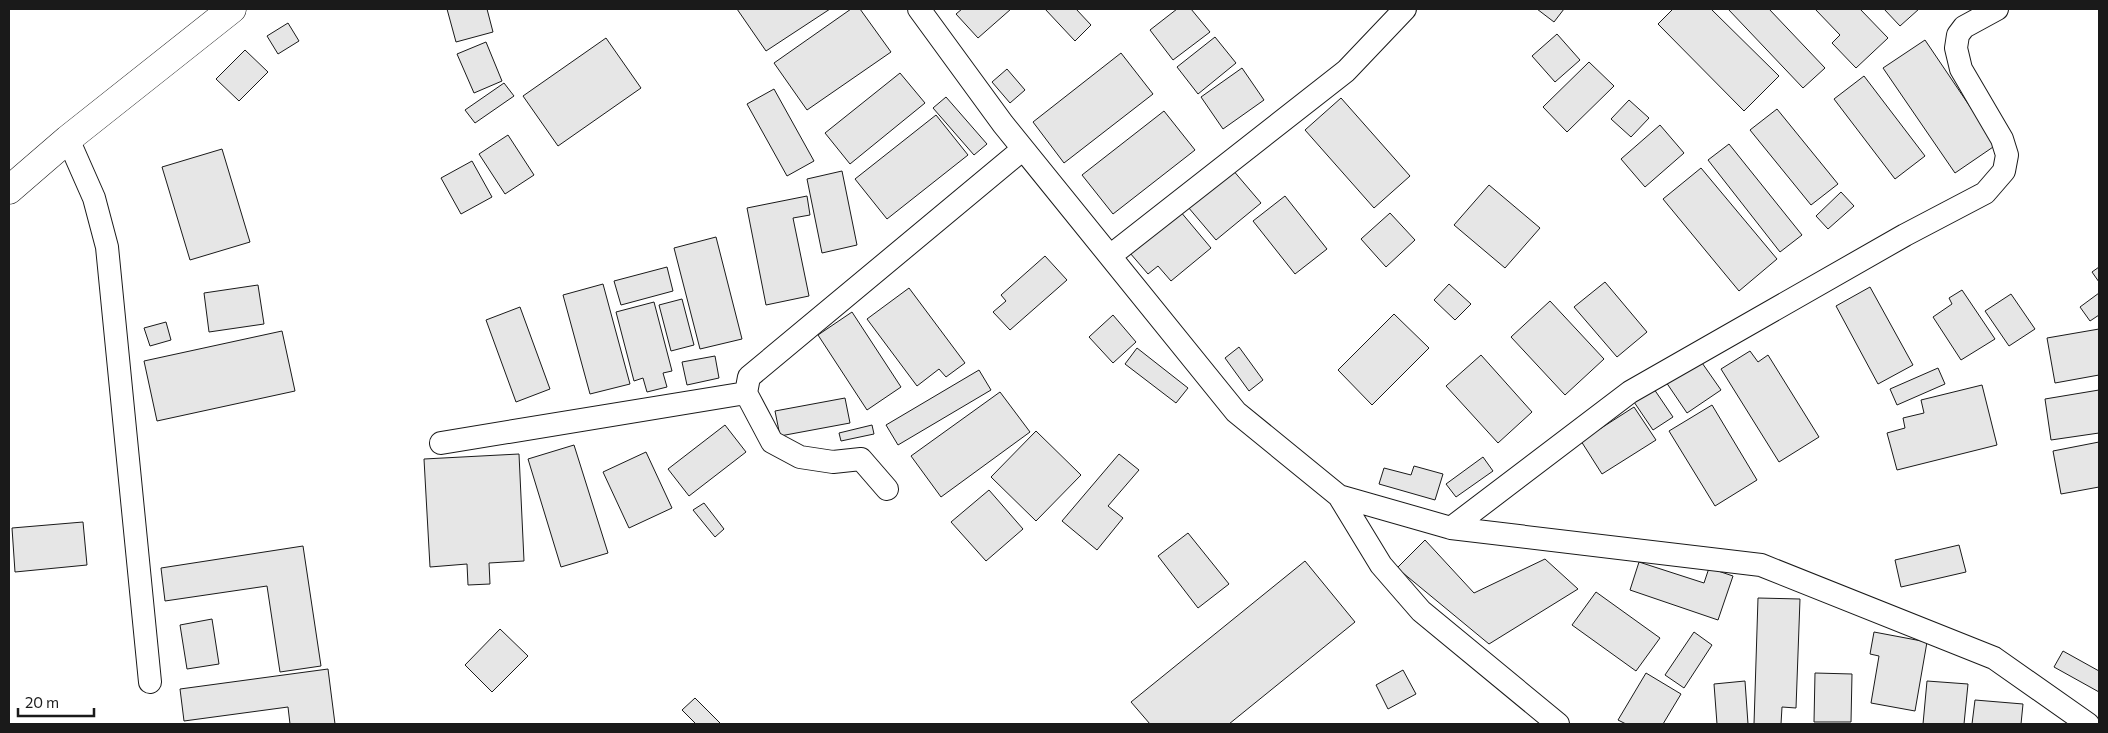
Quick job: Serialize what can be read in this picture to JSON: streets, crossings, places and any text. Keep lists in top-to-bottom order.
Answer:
{
  "scale_bar": "20 m"
}
